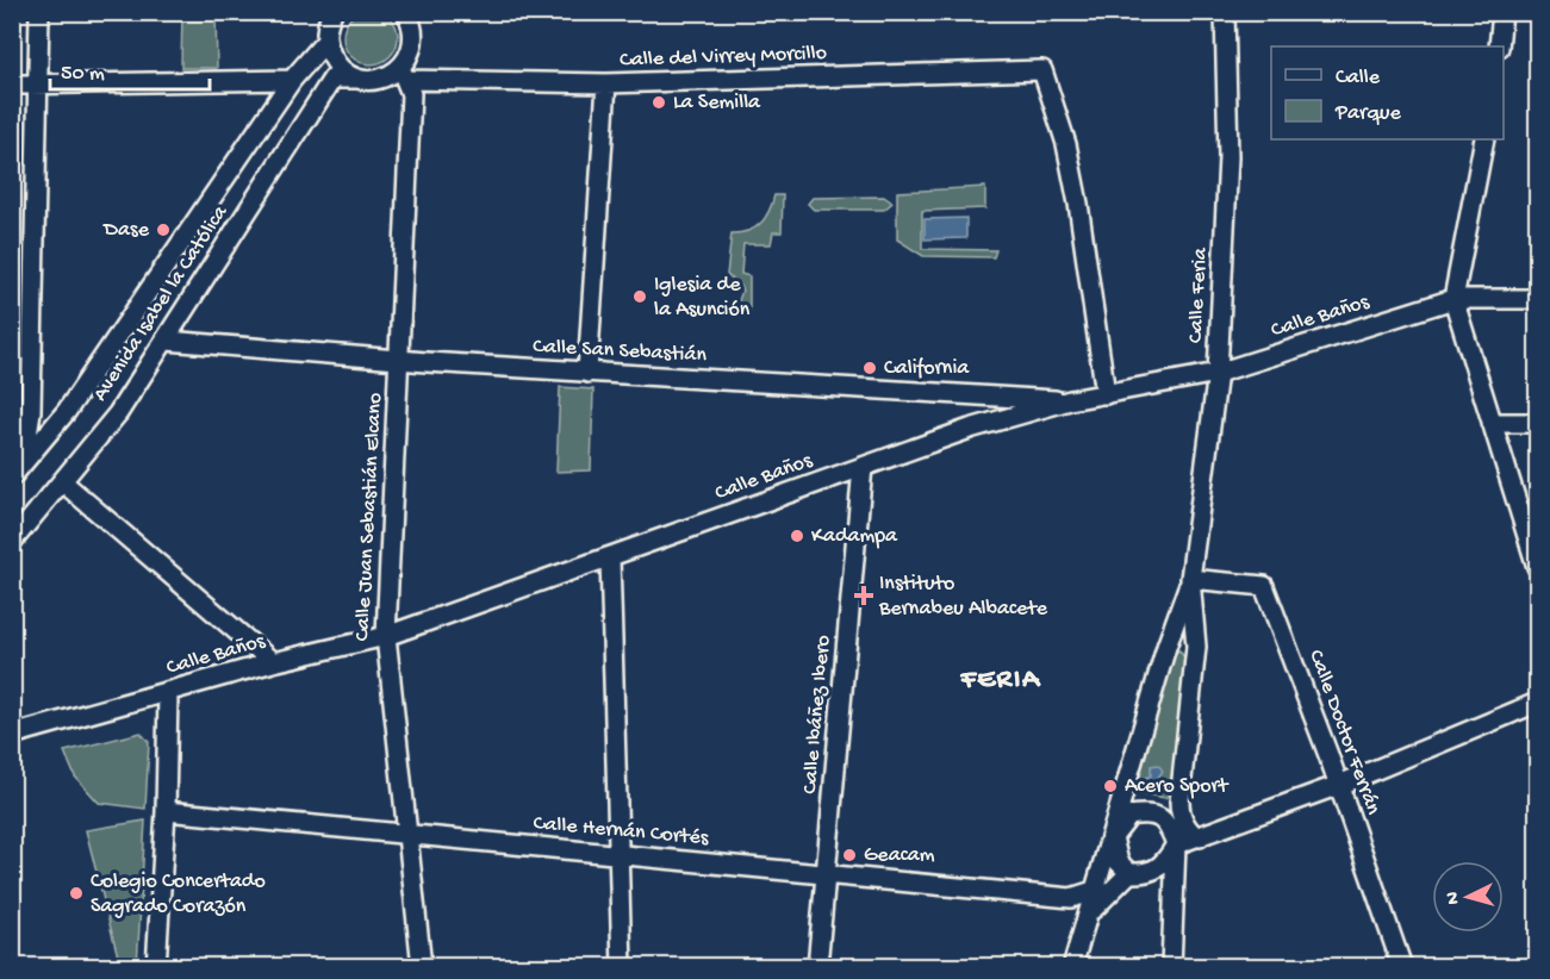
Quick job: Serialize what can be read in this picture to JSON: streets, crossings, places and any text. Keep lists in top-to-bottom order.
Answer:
{
  "streets": {
    "street": [
      "Calle del Virrey Morcillo",
      "Calle Feria",
      "Avenida Isabel la Católica",
      "Calle Baños",
      "Calle San Sebastián",
      "Calle Juan Sebastián Elcano",
      "Calle Ibáñez Ibero",
      "Calle Doctor Ferrán",
      "Calle Hernán Cortés"
    ]
  },
  "crossings": [
    ["Calle del Virrey Morcillo", "Avenida Isabel la Católica"],
    ["Calle del Virrey Morcillo", "Calle Baños"],
    ["Calle del Virrey Morcillo", "Calle Juan Sebastián Elcano"],
    ["Calle Feria", "Calle Baños"],
    ["Calle Feria", "Calle Doctor Ferrán"],
    ["Calle Feria", "Calle Hernán Cortés"],
    ["Avenida Isabel la Católica", "Calle San Sebastián"],
    ["Calle Baños", "Calle San Sebastián"],
    ["Calle Baños", "Calle Juan Sebastián Elcano"],
    ["Calle Baños", "Calle Ibáñez Ibero"],
    ["Calle San Sebastián", "Calle Juan Sebastián Elcano"],
    ["Calle Juan Sebastián Elcano", "Calle Hernán Cortés"],
    ["Calle Ibáñez Ibero", "Calle Hernán Cortés"]
  ],
  "districts": ["FERIA"],
  "places": {
    "other": [
      "La Semilla",
      "Dase",
      "Iglesia de la Asunción",
      "California",
      "Kadampa",
      "Acero Sport",
      "Geacam",
      "Colegio Concertado Sagrado Corazón"
    ],
    "health": ["Instituto Bernabeu Albacete"]
  },
  "legend": ["Calle", "Parque"],
  "scale_bar": "50 m",
  "north": "left"
}
